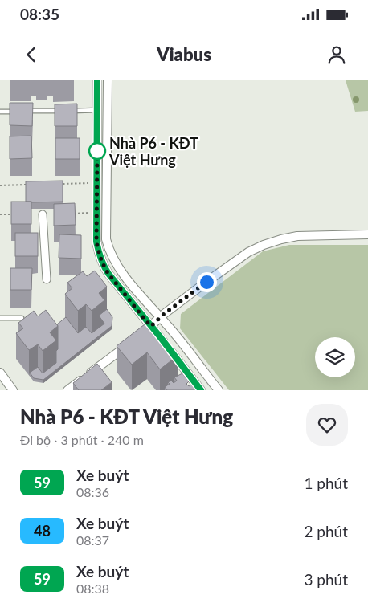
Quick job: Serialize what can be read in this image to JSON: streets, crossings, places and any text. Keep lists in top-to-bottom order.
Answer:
{
  "places": ["Nhà P6 - KĐT Việt Hưng"],
  "lines": ["bus line 59"],
  "page": {
    "status": "08:35",
    "header": "Viabus",
    "heading": ["Nhà P6 - KĐT Việt Hưng", "Đi bộ · 3 phút · 240 m"],
    "list": [
      {
        "mark": "59",
        "name": "Xe buýt",
        "note": "08:36",
        "value": "1 phút"
      },
      {
        "mark": "48",
        "name": "Xe buýt",
        "note": "08:37",
        "value": "2 phút"
      },
      {
        "mark": "59",
        "name": "Xe buýt",
        "note": "08:38",
        "value": "3 phút"
      }
    ]
  }
}
